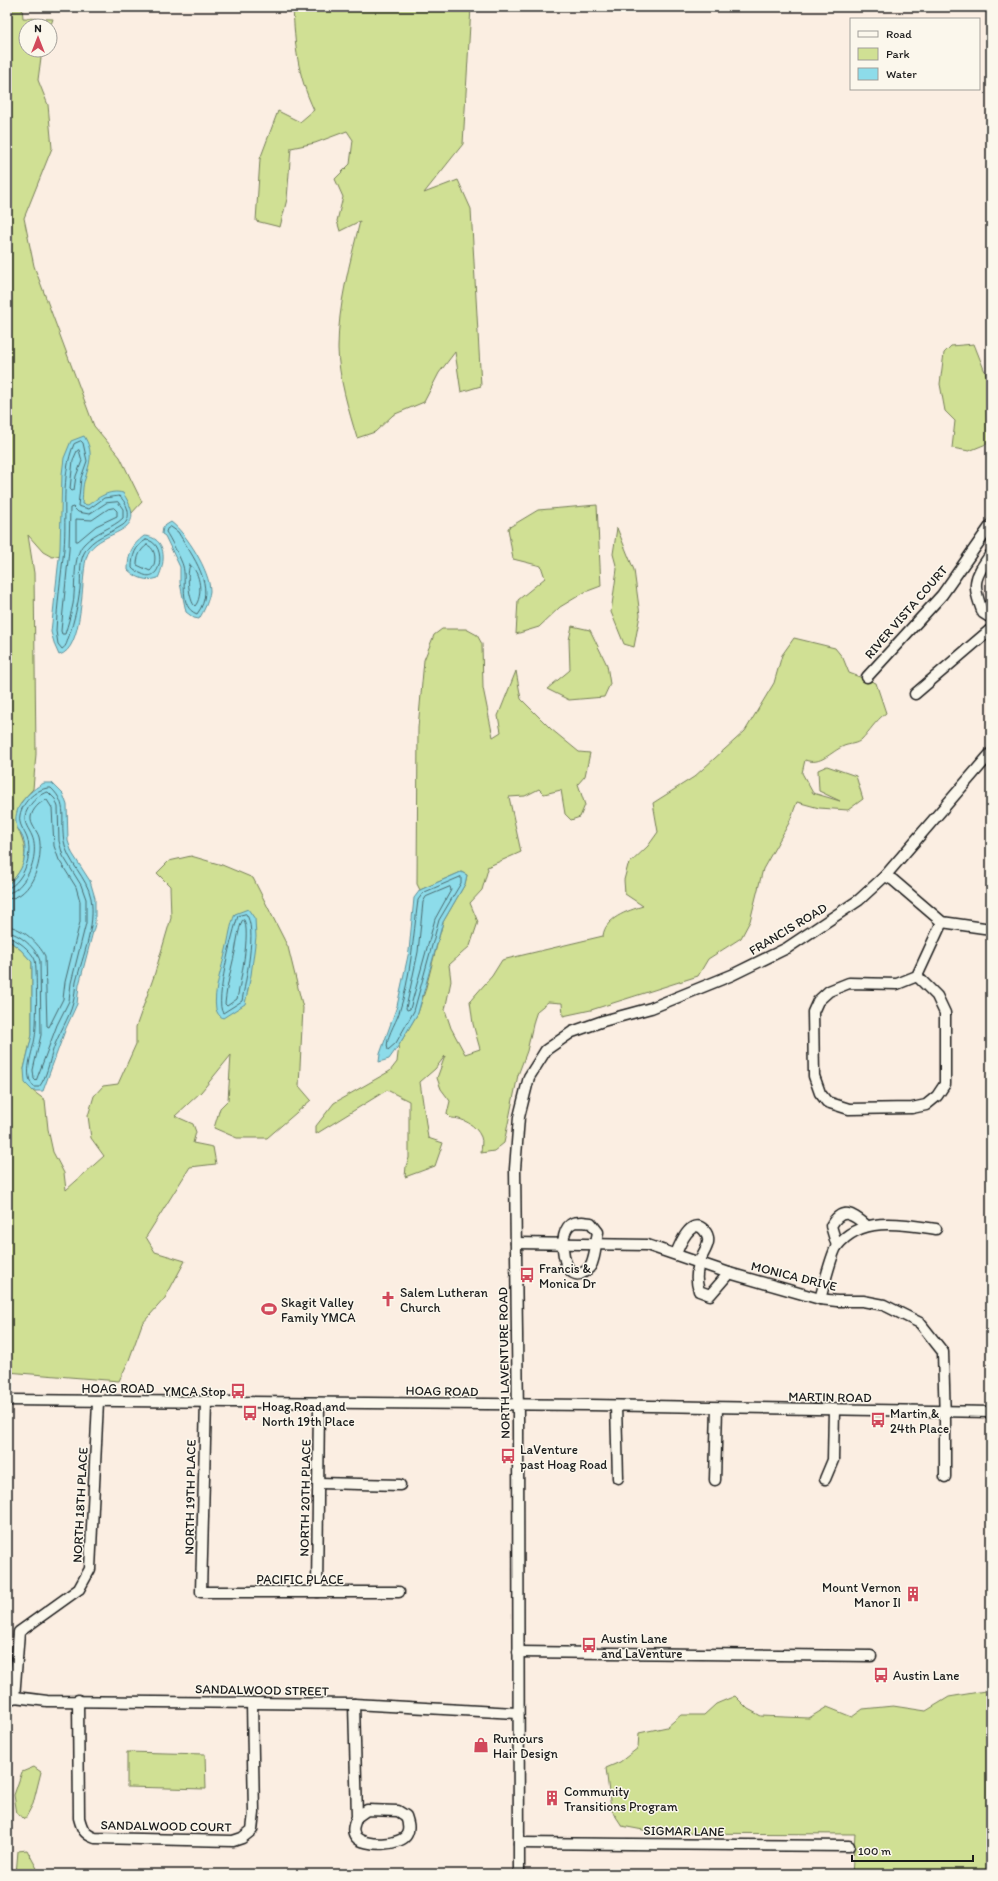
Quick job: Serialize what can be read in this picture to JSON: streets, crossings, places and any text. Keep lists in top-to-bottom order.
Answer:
{
  "streets": {
    "street": [
      "RIVER VISTA COURT",
      "FRANCIS ROAD",
      "MONICA DRIVE",
      "NORTH LAVENTURE ROAD",
      "HOAG ROAD",
      "MARTIN ROAD",
      "NORTH 19TH PLACE",
      "NORTH 20TH PLACE",
      "NORTH 18TH PLACE",
      "PACIFIC PLACE",
      "SANDALWOOD STREET",
      "SANDALWOOD COURT",
      "SIGMAR LANE"
    ]
  },
  "crossings": [
    ["FRANCIS ROAD", "NORTH LAVENTURE ROAD"],
    ["MONICA DRIVE", "NORTH LAVENTURE ROAD"],
    ["MONICA DRIVE", "MARTIN ROAD"],
    ["NORTH LAVENTURE ROAD", "HOAG ROAD"],
    ["NORTH LAVENTURE ROAD", "MARTIN ROAD"],
    ["NORTH LAVENTURE ROAD", "SANDALWOOD STREET"],
    ["NORTH LAVENTURE ROAD", "SIGMAR LANE"],
    ["HOAG ROAD", "MARTIN ROAD"],
    ["HOAG ROAD", "NORTH 19TH PLACE"],
    ["HOAG ROAD", "NORTH 20TH PLACE"],
    ["HOAG ROAD", "NORTH 18TH PLACE"],
    ["NORTH 19TH PLACE", "PACIFIC PLACE"],
    ["NORTH 20TH PLACE", "PACIFIC PLACE"],
    ["NORTH 18TH PLACE", "SANDALWOOD STREET"],
    ["SANDALWOOD STREET", "SANDALWOOD COURT"]
  ],
  "places": {
    "bus stop": [
      "Francis & Monica Dr",
      "YMCA Stop",
      "Hoag Road and North 19th Place",
      "Martin & 24th Place",
      "LaVenture past Hoag Road",
      "Austin Lane and LaVenture",
      "Austin Lane"
    ],
    "church": ["Salem Lutheran Church"],
    "sports": ["Skagit Valley Family YMCA"],
    "building": ["Mount Vernon Manor II", "Community Transitions Program"],
    "shop": ["Rumours Hair Design"]
  },
  "legend": ["Road", "Park", "Water"],
  "scale_bar": "100 m",
  "north": "top"
}
